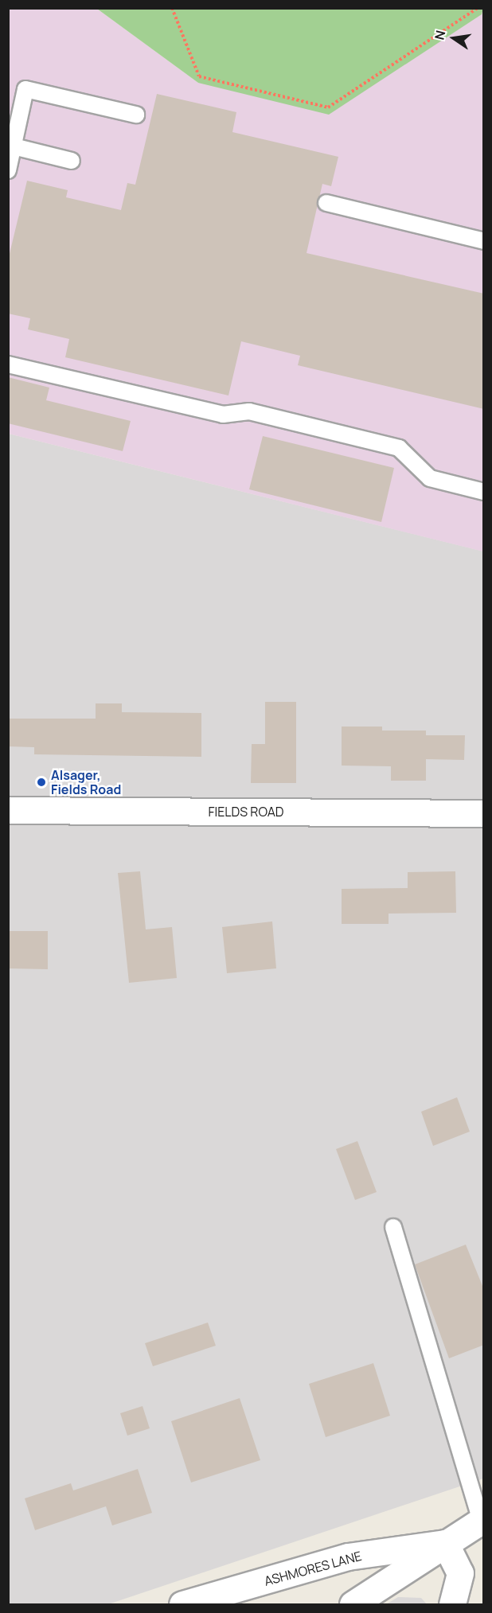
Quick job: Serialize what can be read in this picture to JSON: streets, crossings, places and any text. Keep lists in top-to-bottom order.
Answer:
{
  "streets": {
    "street": ["FIELDS ROAD", "ASHMORES LANE"]
  },
  "places": ["Alsager, Fields Road"],
  "north": "left"
}
